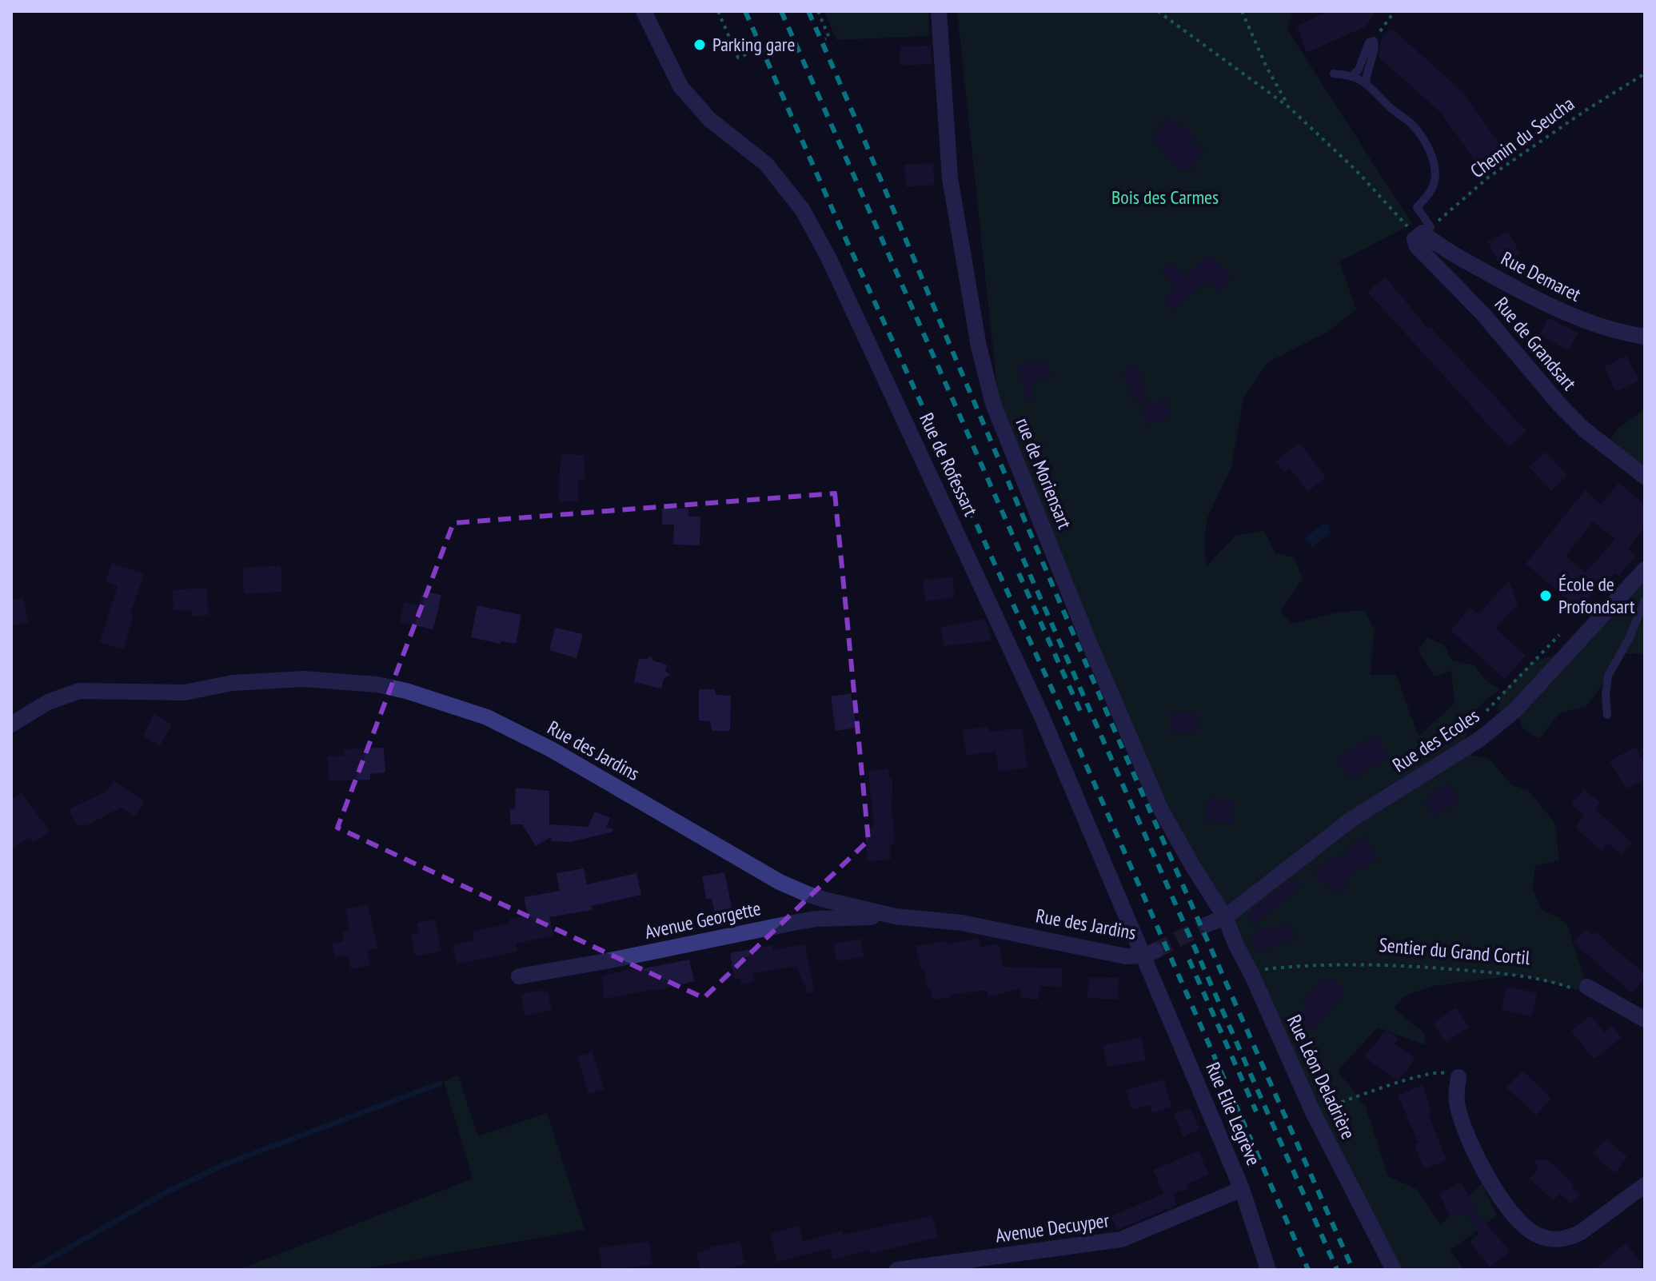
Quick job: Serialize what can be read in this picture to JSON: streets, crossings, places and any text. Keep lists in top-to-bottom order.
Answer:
{
  "streets": {
    "street": [
      "Rue Demaret",
      "Rue de Grandsart",
      "Rue de Rofessart",
      "rue de Moriensart",
      "Rue des Ecoles",
      "Rue des Jardins",
      "Avenue Georgette",
      "Rue Léon Deladrière",
      "Rue Elie Legrève",
      "Avenue Decuyper"
    ],
    "path": ["Chemin du Seucha", "Sentier du Grand Cortil"]
  },
  "crossings": [
    ["Chemin du Seucha", "Rue Demaret"],
    ["Chemin du Seucha", "Rue de Grandsart"],
    ["Rue Demaret", "Rue de Grandsart"],
    ["Rue de Rofessart", "Rue des Jardins"],
    ["Rue de Rofessart", "Rue Elie Legrève"],
    ["rue de Moriensart", "Rue des Ecoles"],
    ["rue de Moriensart", "Rue Léon Deladrière"],
    ["Rue des Ecoles", "Rue Léon Deladrière"],
    ["Rue des Jardins", "Avenue Georgette"],
    ["Sentier du Grand Cortil", "Rue Léon Deladrière"],
    ["Rue Elie Legrève", "Avenue Decuyper"]
  ],
  "parks": ["Bois des Carmes"],
  "places": ["Parking gare", "École de Profondsart"]
}
